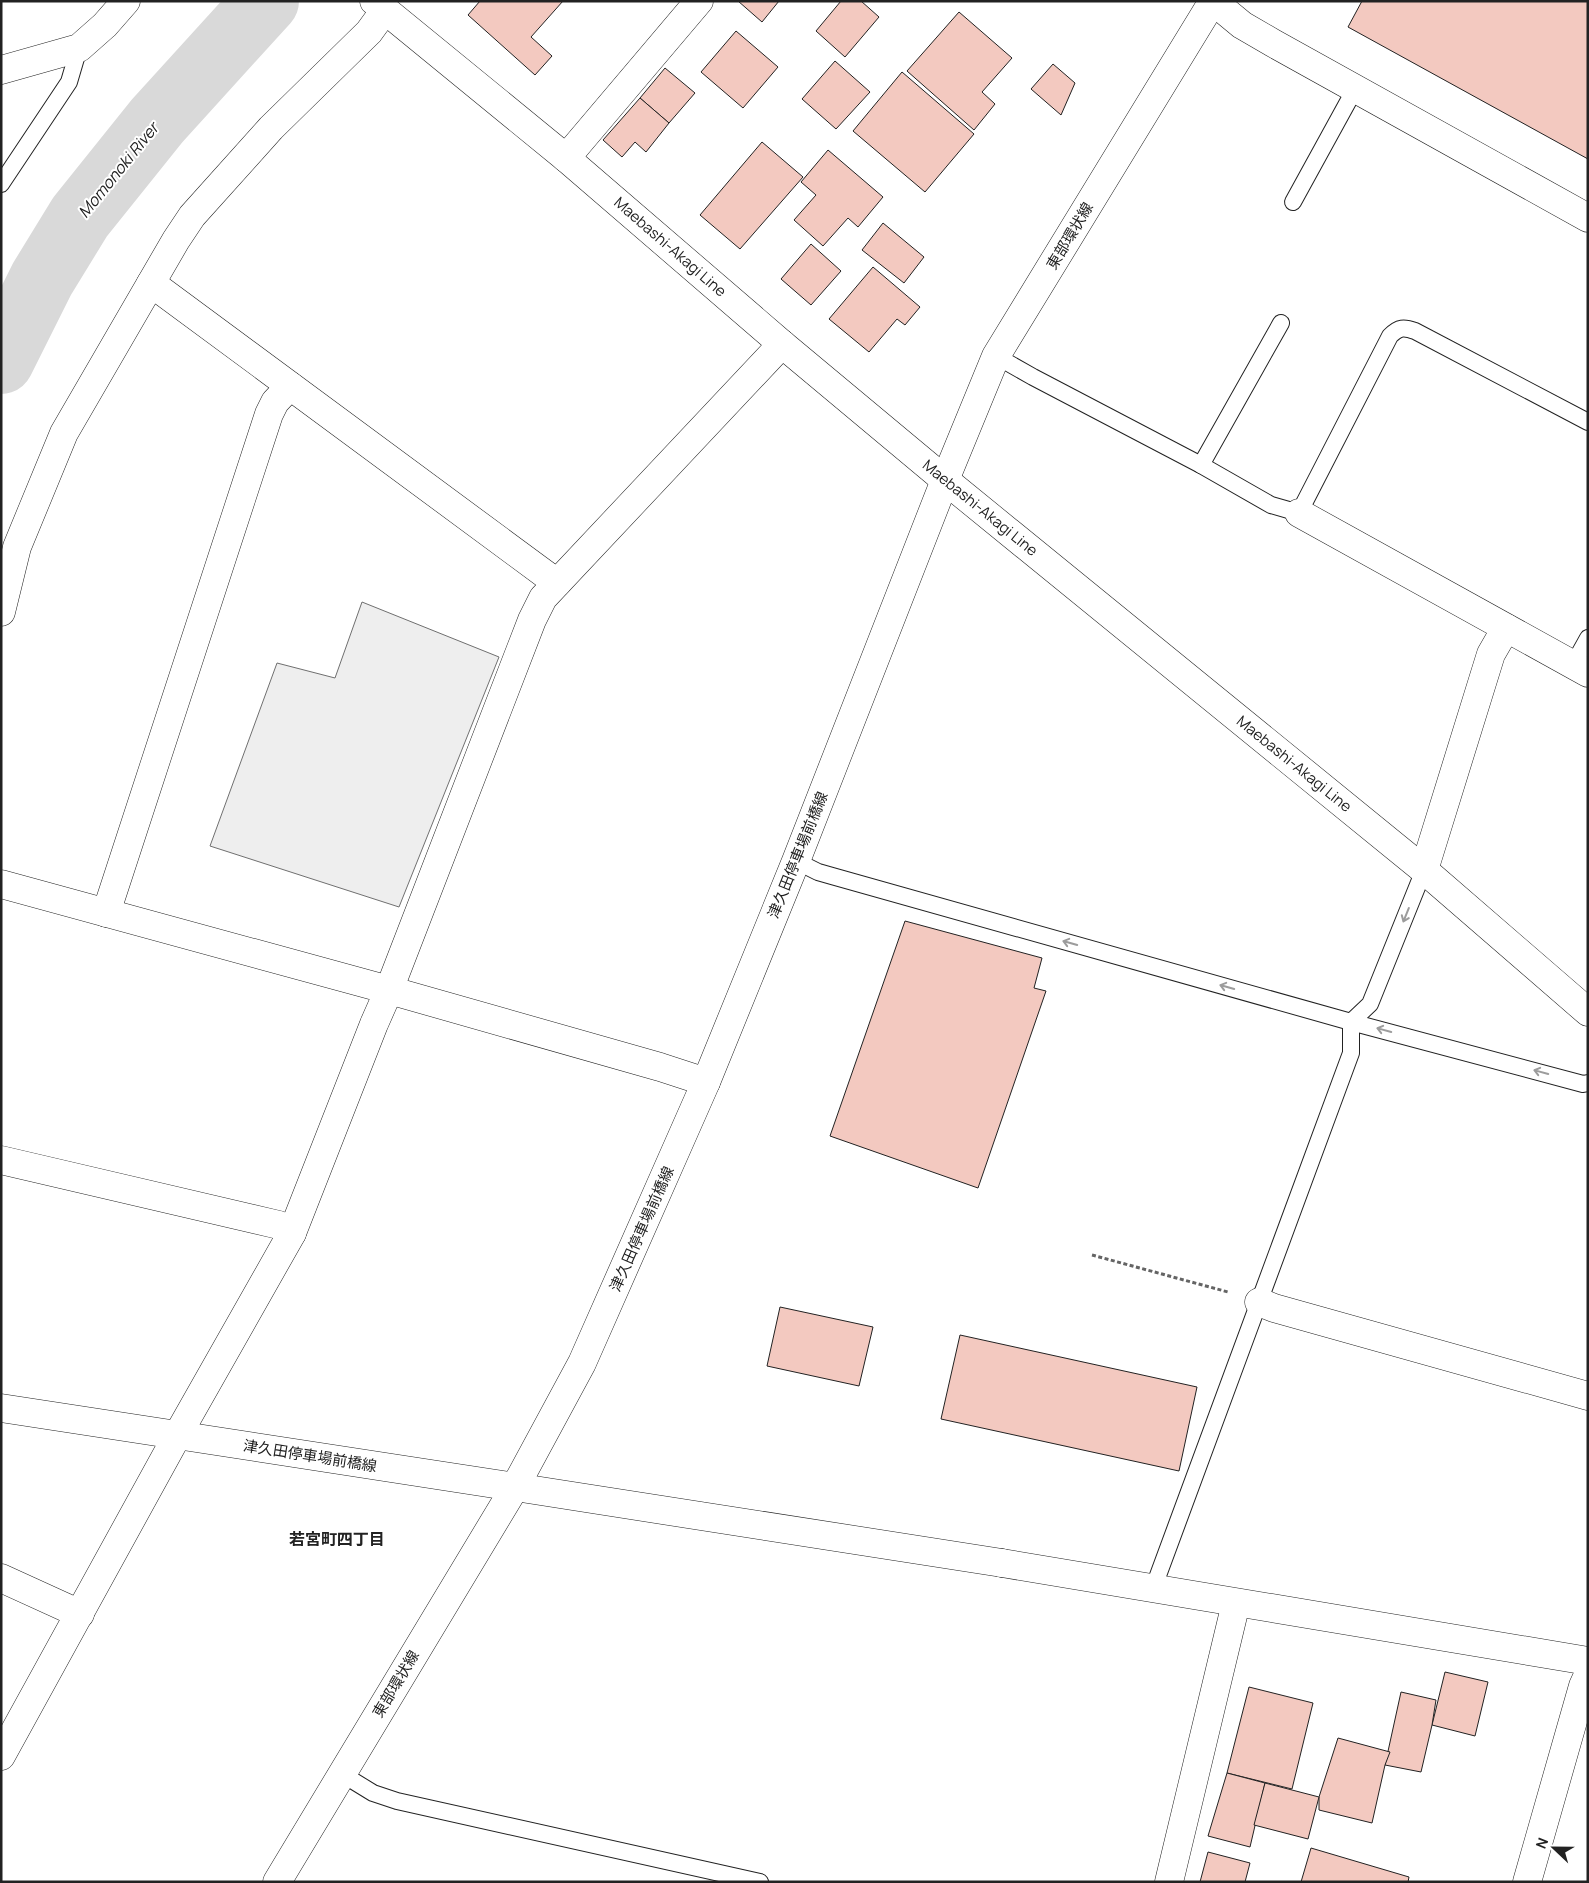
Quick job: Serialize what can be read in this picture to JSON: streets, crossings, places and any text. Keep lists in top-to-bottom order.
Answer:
{
  "streets": {
    "street": ["東部環状線", "Maebashi-Akagi Line", "津久田停車場前橋線"]
  },
  "crossings": [
    ["東部環状線", "Maebashi-Akagi Line"],
    ["東部環状線", "津久田停車場前橋線"],
    ["Maebashi-Akagi Line", "津久田停車場前橋線"]
  ],
  "districts": ["若宮町四丁目"],
  "water": ["Momonoki River"],
  "north": "left"
}
